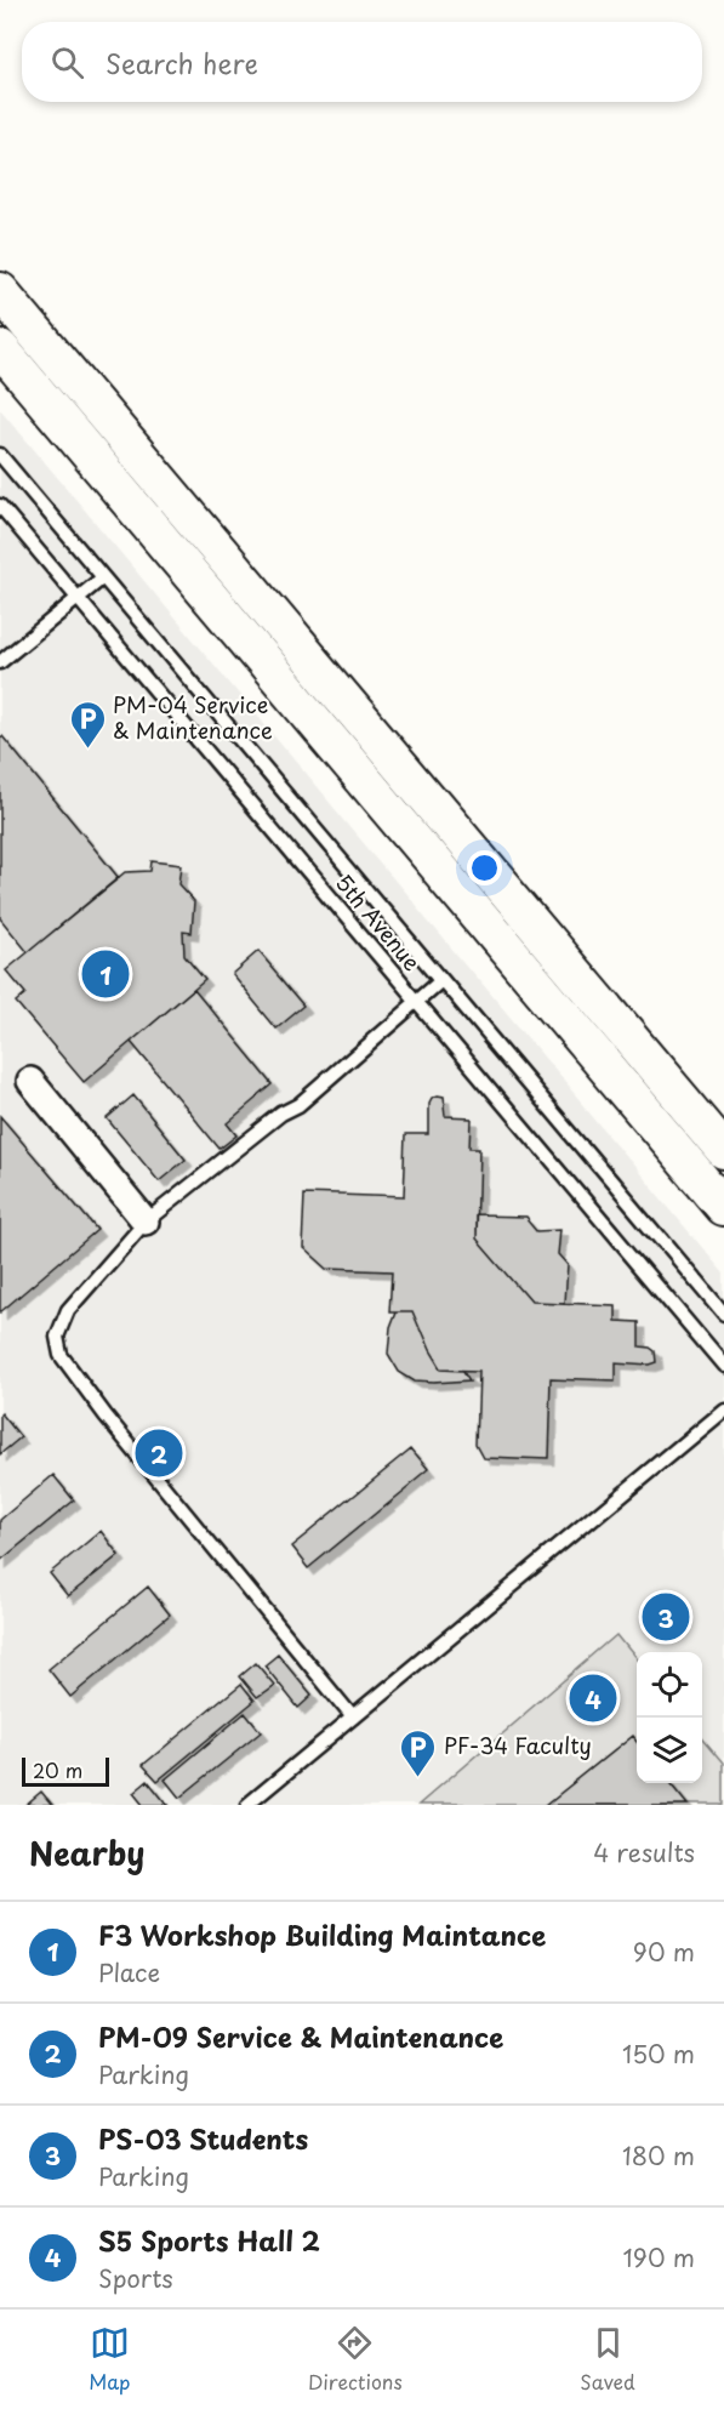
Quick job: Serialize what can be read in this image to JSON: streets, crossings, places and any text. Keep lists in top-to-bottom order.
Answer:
{
  "streets": {
    "lane": ["5th Avenue"]
  },
  "places": {
    "parking": ["PM-04 Service & Maintenance", "PF-34 Faculty"]
  },
  "scale_bar": "20 m",
  "page": {
    "search": "Search here",
    "pins": [
      "1",
      "2",
      "3",
      "4"
    ],
    "scale": "20 m",
    "heading": ["Nearby", "4 results"],
    "list": [
      {
        "mark": "1",
        "name": "F3 Workshop Building Maintance",
        "note": "Place",
        "value": "90 m"
      },
      {
        "mark": "2",
        "name": "PM-09 Service & Maintenance",
        "note": "Parking",
        "value": "150 m"
      },
      {
        "mark": "3",
        "name": "PS-03 Students",
        "note": "Parking",
        "value": "180 m"
      },
      {
        "mark": "4",
        "name": "S5 Sports Hall 2",
        "note": "Sports",
        "value": "190 m"
      }
    ],
    "nav": ["Map", "Directions", "Saved"]
  }
}
